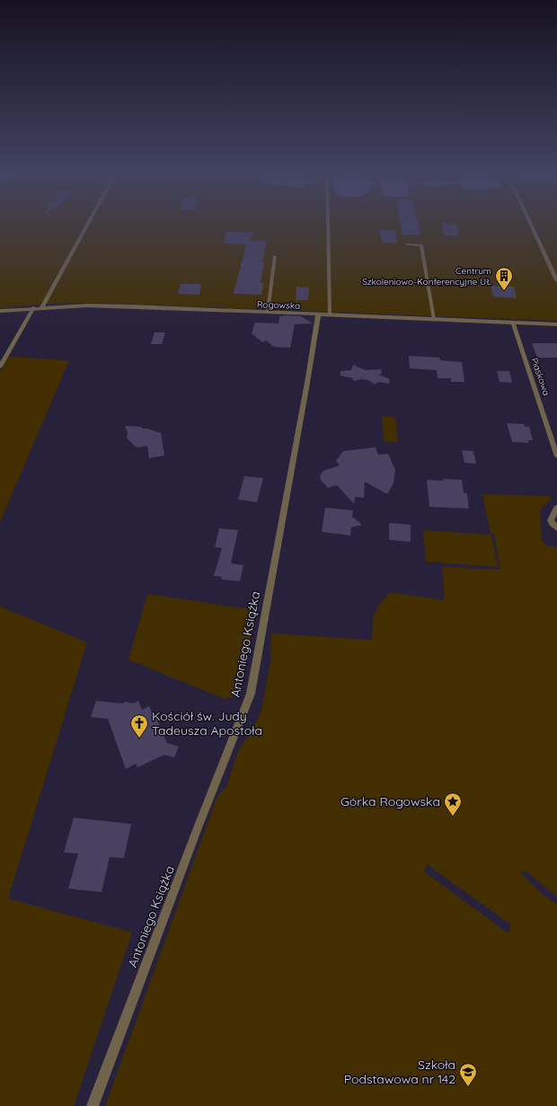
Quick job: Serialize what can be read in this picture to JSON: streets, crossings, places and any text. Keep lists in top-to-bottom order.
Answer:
{
  "streets": {
    "street": ["Rogowska", "Piaskowa", "Antoniego Książka"]
  },
  "crossings": [
    ["Rogowska", "Piaskowa"],
    ["Rogowska", "Antoniego Książka"]
  ],
  "places": {
    "building": ["Centrum Szkoleniowo-Konferencyjne UŁ"],
    "church": ["Kościół św. Judy Tadeusza Apostoła"],
    "place": ["Górka Rogowska"],
    "school or university": ["Szkoła Podstawowa nr 142"]
  }
}
